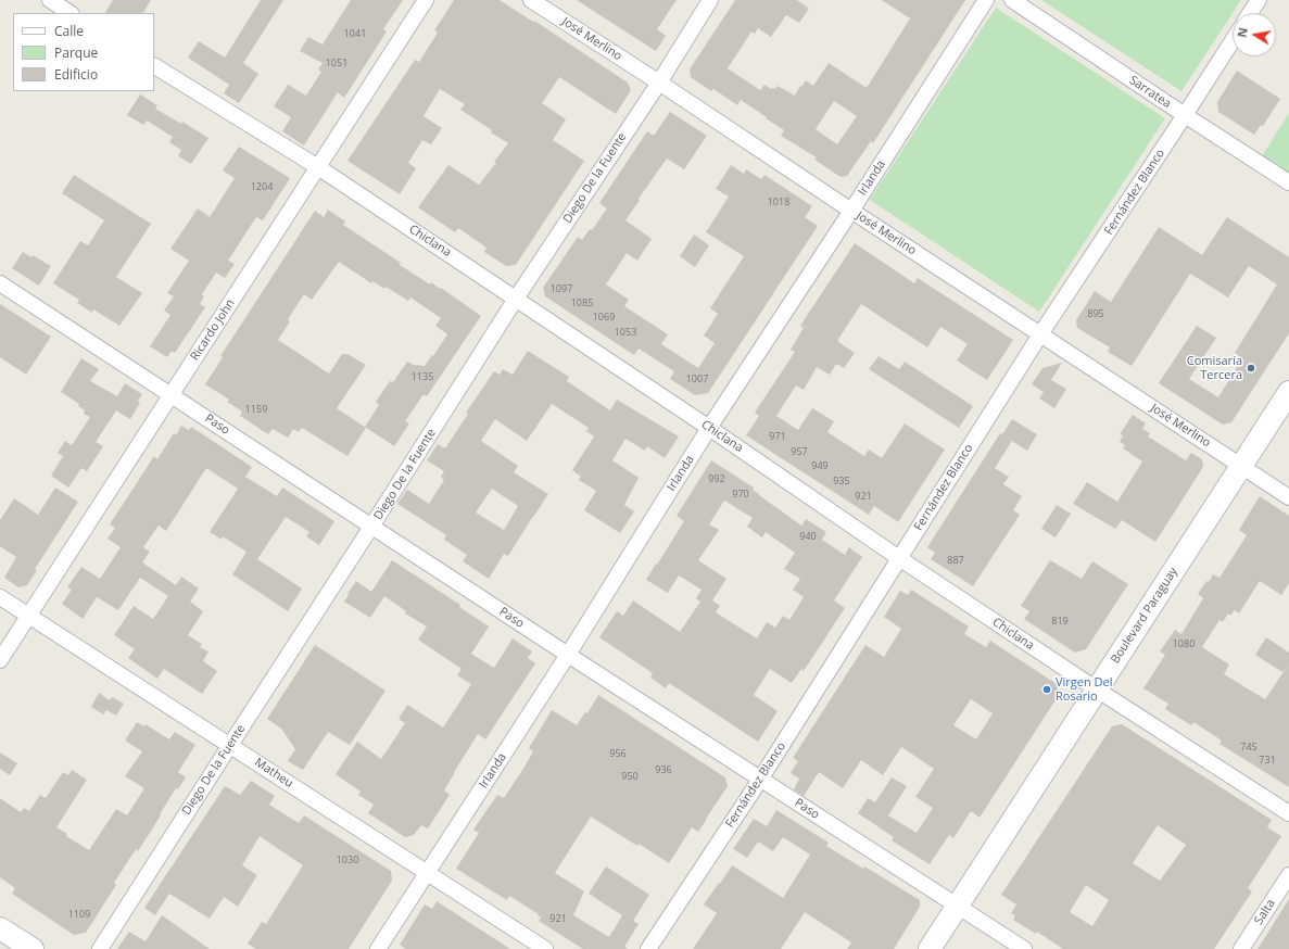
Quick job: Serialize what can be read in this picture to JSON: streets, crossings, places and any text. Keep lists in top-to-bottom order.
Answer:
{
  "streets": {
    "main road": ["Boulevard Paraguay"],
    "street": [
      "José Merlino",
      "Sarratea",
      "Diego De la Fuente",
      "Irlanda",
      "Fernández Blanco",
      "Chiclana",
      "Ricardo John",
      "Paso",
      "Matheu",
      "Salta"
    ]
  },
  "crossings": [
    ["José Merlino", "Diego De la Fuente"],
    ["José Merlino", "Irlanda"],
    ["José Merlino", "Fernández Blanco"],
    ["José Merlino", "Boulevard Paraguay"],
    ["Sarratea", "Fernández Blanco"],
    ["Diego De la Fuente", "Chiclana"],
    ["Diego De la Fuente", "Paso"],
    ["Diego De la Fuente", "Matheu"],
    ["Irlanda", "Chiclana"],
    ["Irlanda", "Paso"],
    ["Irlanda", "Matheu"],
    ["Fernández Blanco", "Chiclana"],
    ["Fernández Blanco", "Paso"],
    ["Chiclana", "Ricardo John"],
    ["Chiclana", "Boulevard Paraguay"],
    ["Ricardo John", "Paso"],
    ["Ricardo John", "Matheu"],
    ["Paso", "Boulevard Paraguay"]
  ],
  "places": ["Comisaría Tercera", "Virgen Del Rosario"],
  "house_numbers": [
    "1041",
    "1051",
    "1204",
    "1018",
    "1097",
    "1085",
    "895",
    "1069",
    "1053",
    "1135",
    "1007",
    "1159",
    "971",
    "957",
    "949",
    "992",
    "935",
    "970",
    "921",
    "940",
    "887",
    "819",
    "1080",
    "745",
    "956",
    "731",
    "936",
    "950",
    "1030",
    "1109",
    "921"
  ],
  "legend": ["Calle", "Parque", "Edificio"],
  "north": "left"
}
